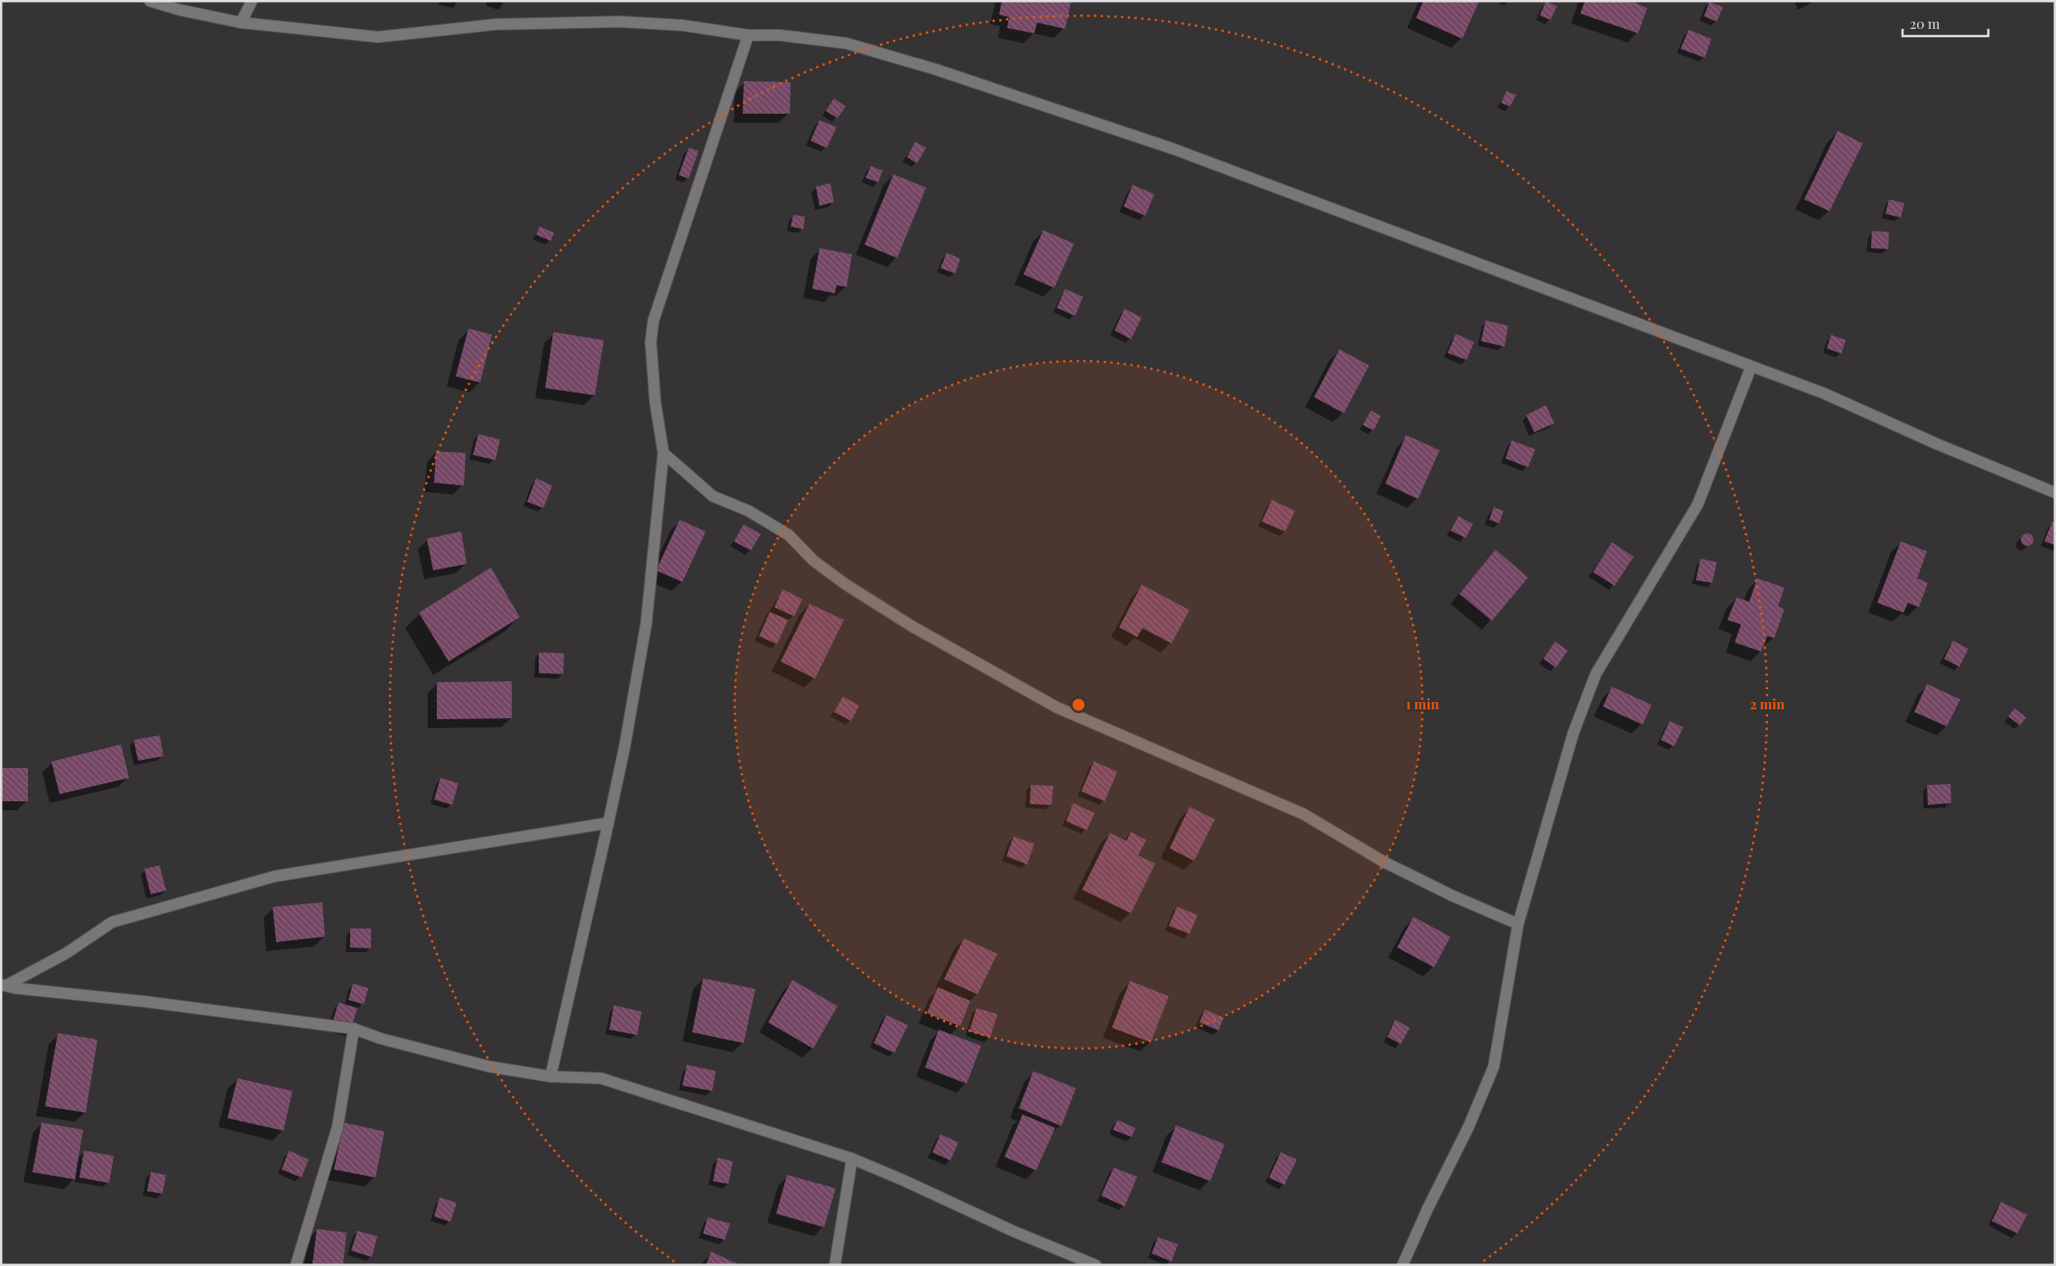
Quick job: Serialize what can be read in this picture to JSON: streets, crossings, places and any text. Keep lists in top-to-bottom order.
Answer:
{
  "scale_bar": "20 m",
  "rings": ["1 min", "2 min"]
}
